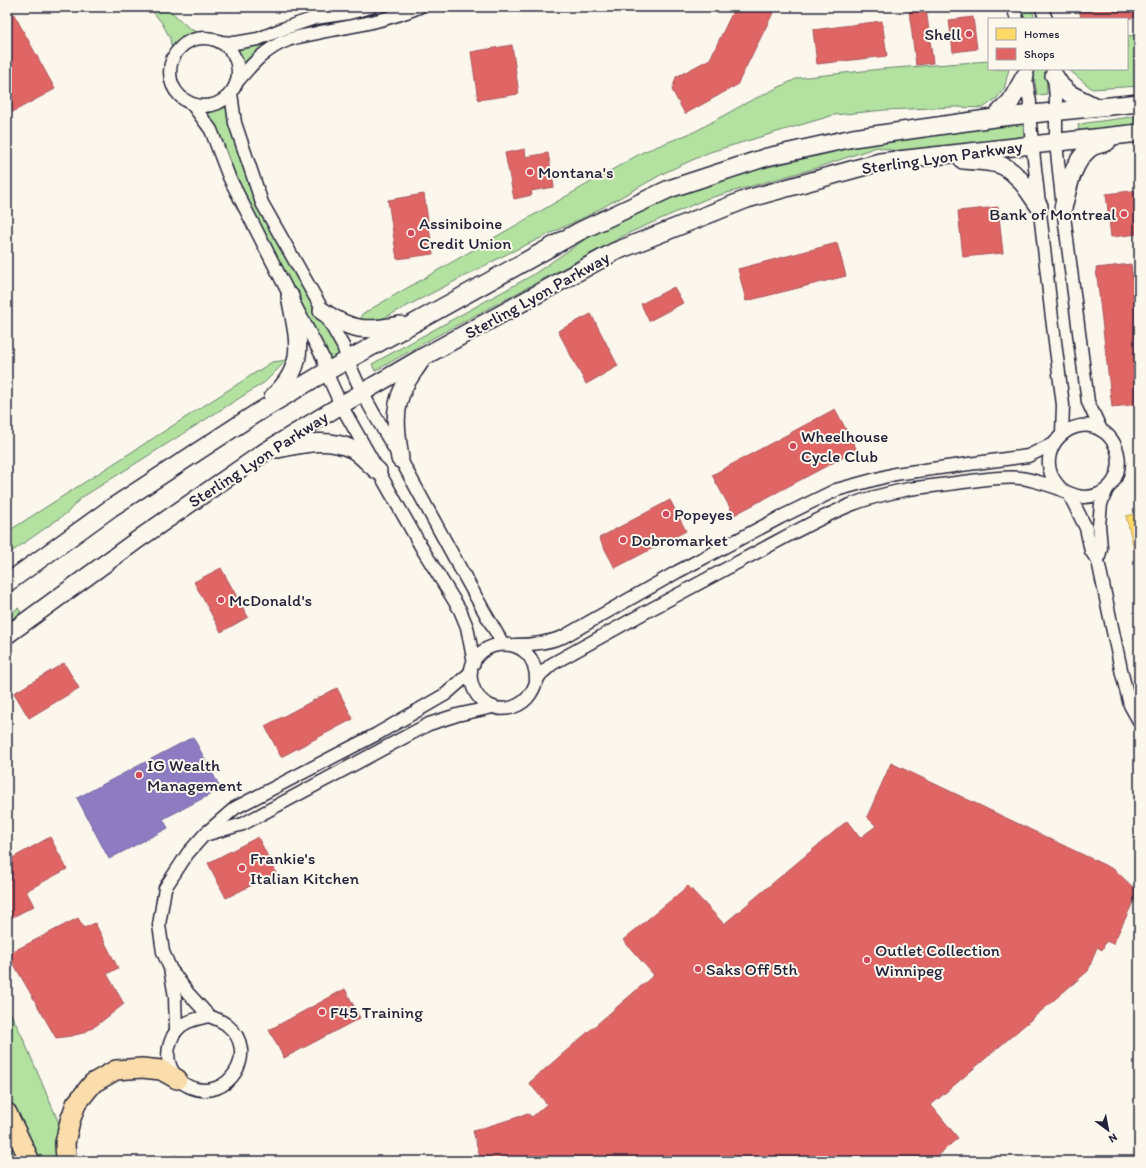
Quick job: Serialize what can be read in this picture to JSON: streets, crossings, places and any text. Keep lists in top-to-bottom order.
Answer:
{
  "streets": {
    "main road": ["Sterling Lyon Parkway"]
  },
  "places": [
    "Shell",
    "Montana's",
    "Bank of Montreal",
    "Assiniboine Credit Union",
    "Wheelhouse Cycle Club",
    "Popeyes",
    "Dobromarket",
    "McDonald's",
    "IG Wealth Management",
    "Frankie's Italian Kitchen",
    "Outlet Collection Winnipeg",
    "Saks Off 5th",
    "F45 Training"
  ],
  "legend": ["Homes", "Shops"],
  "north": "bottom right"
}
